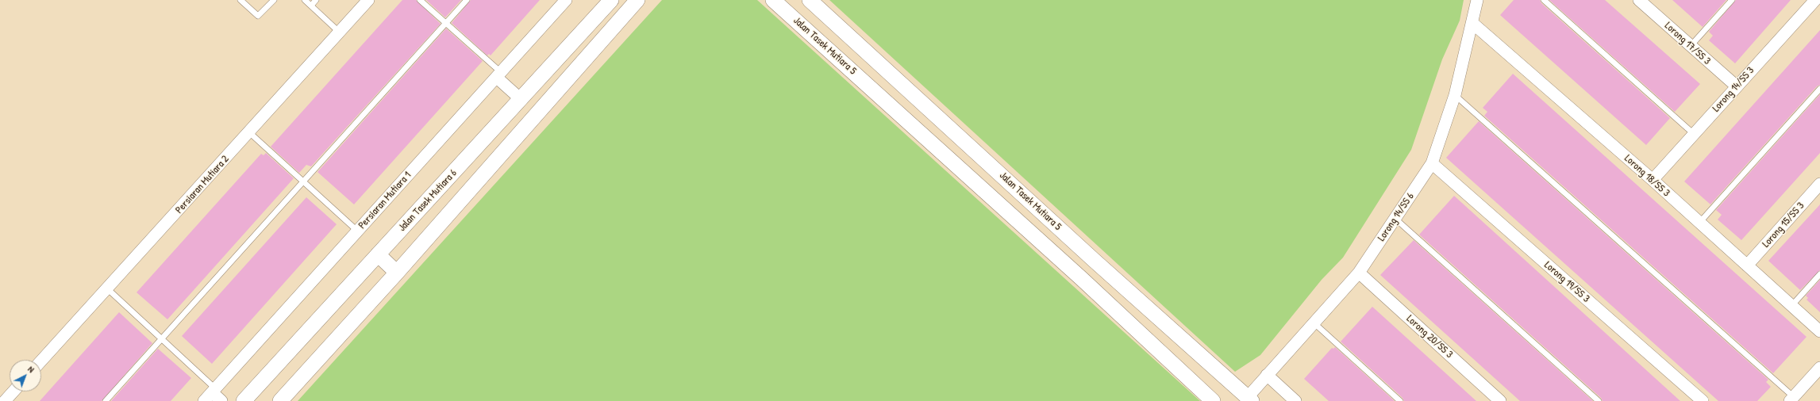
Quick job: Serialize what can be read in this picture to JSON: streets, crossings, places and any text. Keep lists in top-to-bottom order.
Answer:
{
  "streets": {
    "street": [
      "Lorong 17/SS 3",
      "Jalan Tasek Mutiara 5",
      "Lorong 14/SS 3",
      "Lorong 18/SS 3",
      "Persiaran Mutiara 2",
      "Persiaran Mutiara 1",
      "Jalan Tasek Mutiara 6",
      "Lorong 14/SS 6",
      "Lorong 15/SS 3",
      "Lorong 19/SS 3",
      "Lorong 20/SS 3"
    ]
  },
  "crossings": [
    ["Lorong 17/SS 3", "Lorong 14/SS 3"],
    ["Jalan Tasek Mutiara 5", "Lorong 14/SS 6"],
    ["Lorong 14/SS 3", "Lorong 18/SS 3"],
    ["Lorong 18/SS 3", "Lorong 14/SS 6"],
    ["Lorong 18/SS 3", "Lorong 15/SS 3"],
    ["Lorong 14/SS 6", "Lorong 19/SS 3"],
    ["Lorong 14/SS 6", "Lorong 20/SS 3"]
  ],
  "north": "top right"
}
